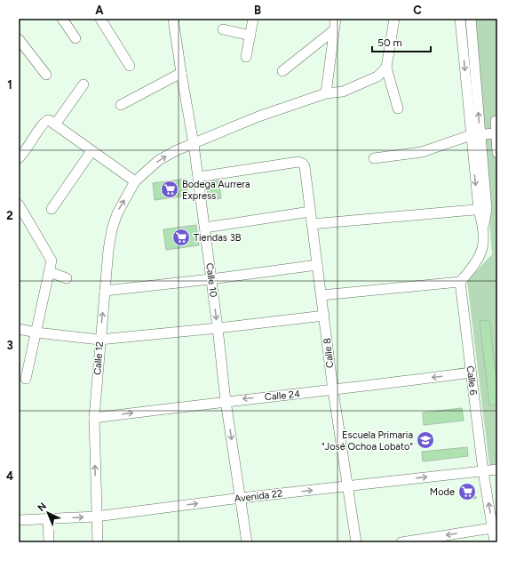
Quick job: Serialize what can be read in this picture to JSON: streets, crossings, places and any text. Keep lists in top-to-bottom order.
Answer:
{
  "streets": {
    "street": [
      "Calle 10",
      "Calle 8",
      "Calle 12",
      "Calle 6",
      "Calle 24",
      "Avenida 22"
    ]
  },
  "crossings": [
    ["Calle 10", "Calle 8"],
    ["Calle 10", "Calle 24"],
    ["Calle 10", "Avenida 22"],
    ["Calle 8", "Calle 24"],
    ["Calle 8", "Avenida 22"],
    ["Calle 12", "Calle 24"],
    ["Calle 12", "Avenida 22"],
    ["Calle 6", "Calle 24"],
    ["Calle 6", "Avenida 22"]
  ],
  "one_way": ["Calle 12", "Avenida 22"],
  "places": {
    "supermarket": ["Bodega Aurrera Express", "Tiendas 3B", "Mode"],
    "school or university": ["Escuela Primaria \"José Ochoa Lobato\""]
  },
  "scale_bar": "50 m",
  "north": "top left",
  "grid": {
    "columns": ["A", "B", "C"],
    "rows": [
      "1",
      "2",
      "3",
      "4"
    ]
  }
}
